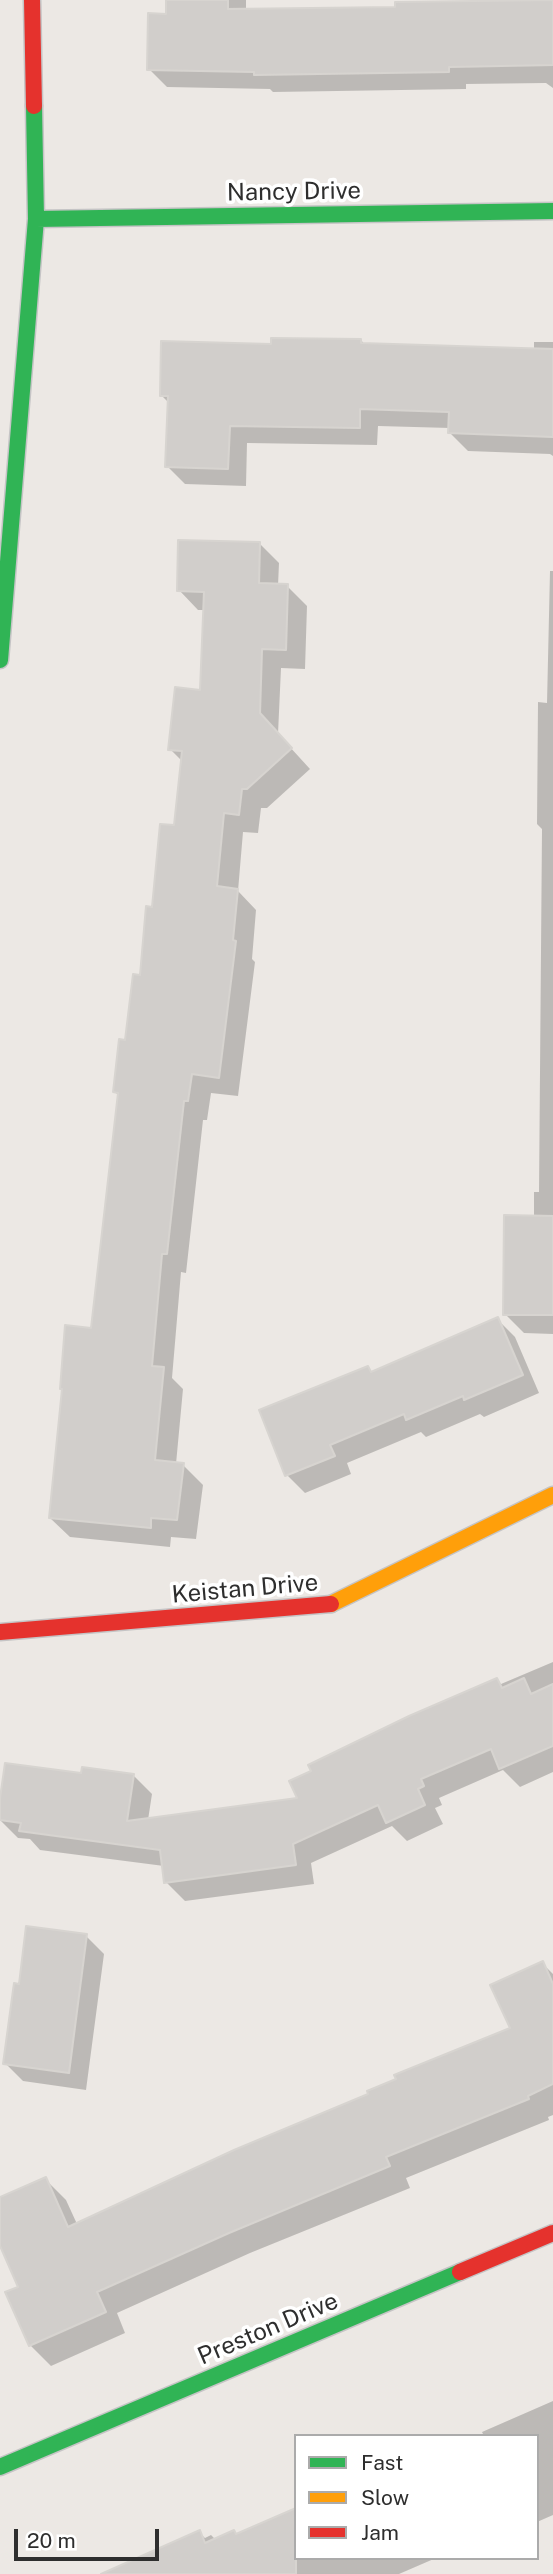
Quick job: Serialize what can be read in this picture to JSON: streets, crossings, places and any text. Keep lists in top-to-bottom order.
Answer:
{
  "streets": {
    "street": ["Nancy Drive", "Keistan Drive", "Preston Drive"]
  },
  "legend": ["Fast", "Slow", "Jam"],
  "scale_bar": "20 m"
}
